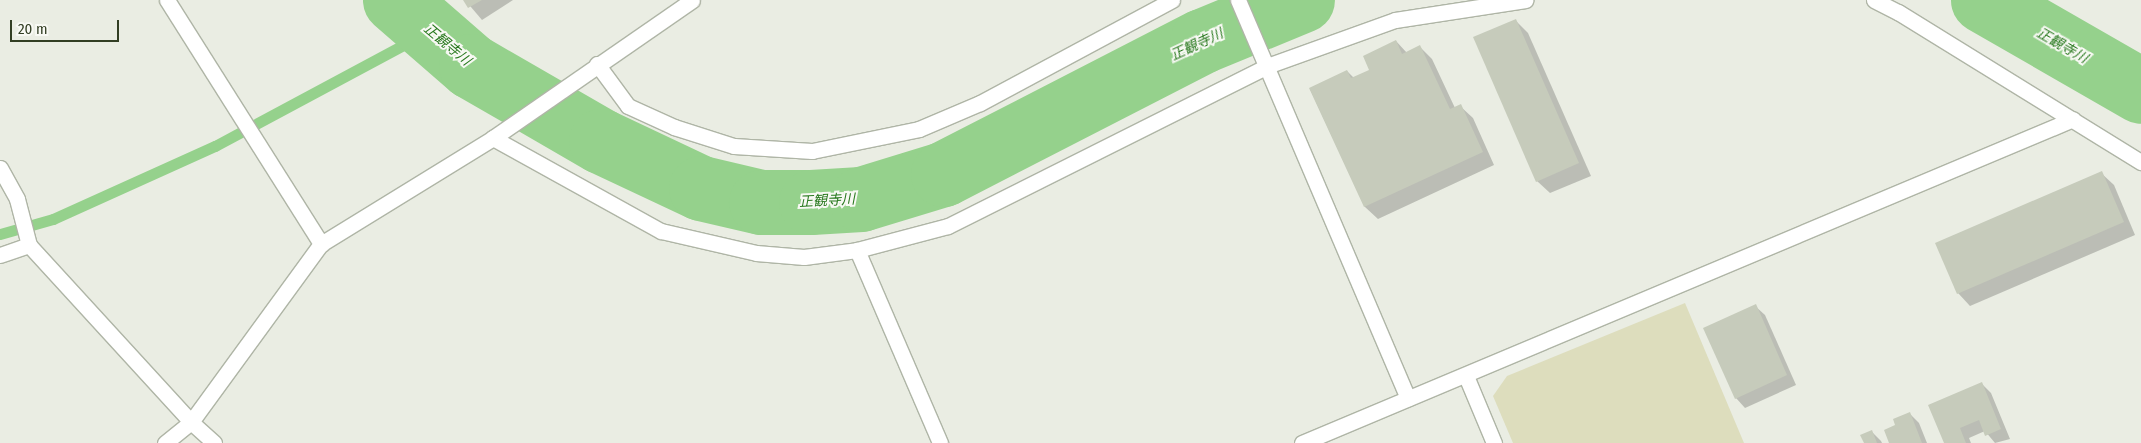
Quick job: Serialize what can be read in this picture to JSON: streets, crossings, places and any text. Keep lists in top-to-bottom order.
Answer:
{
  "water": ["正観寺川"],
  "scale_bar": "20 m"
}
